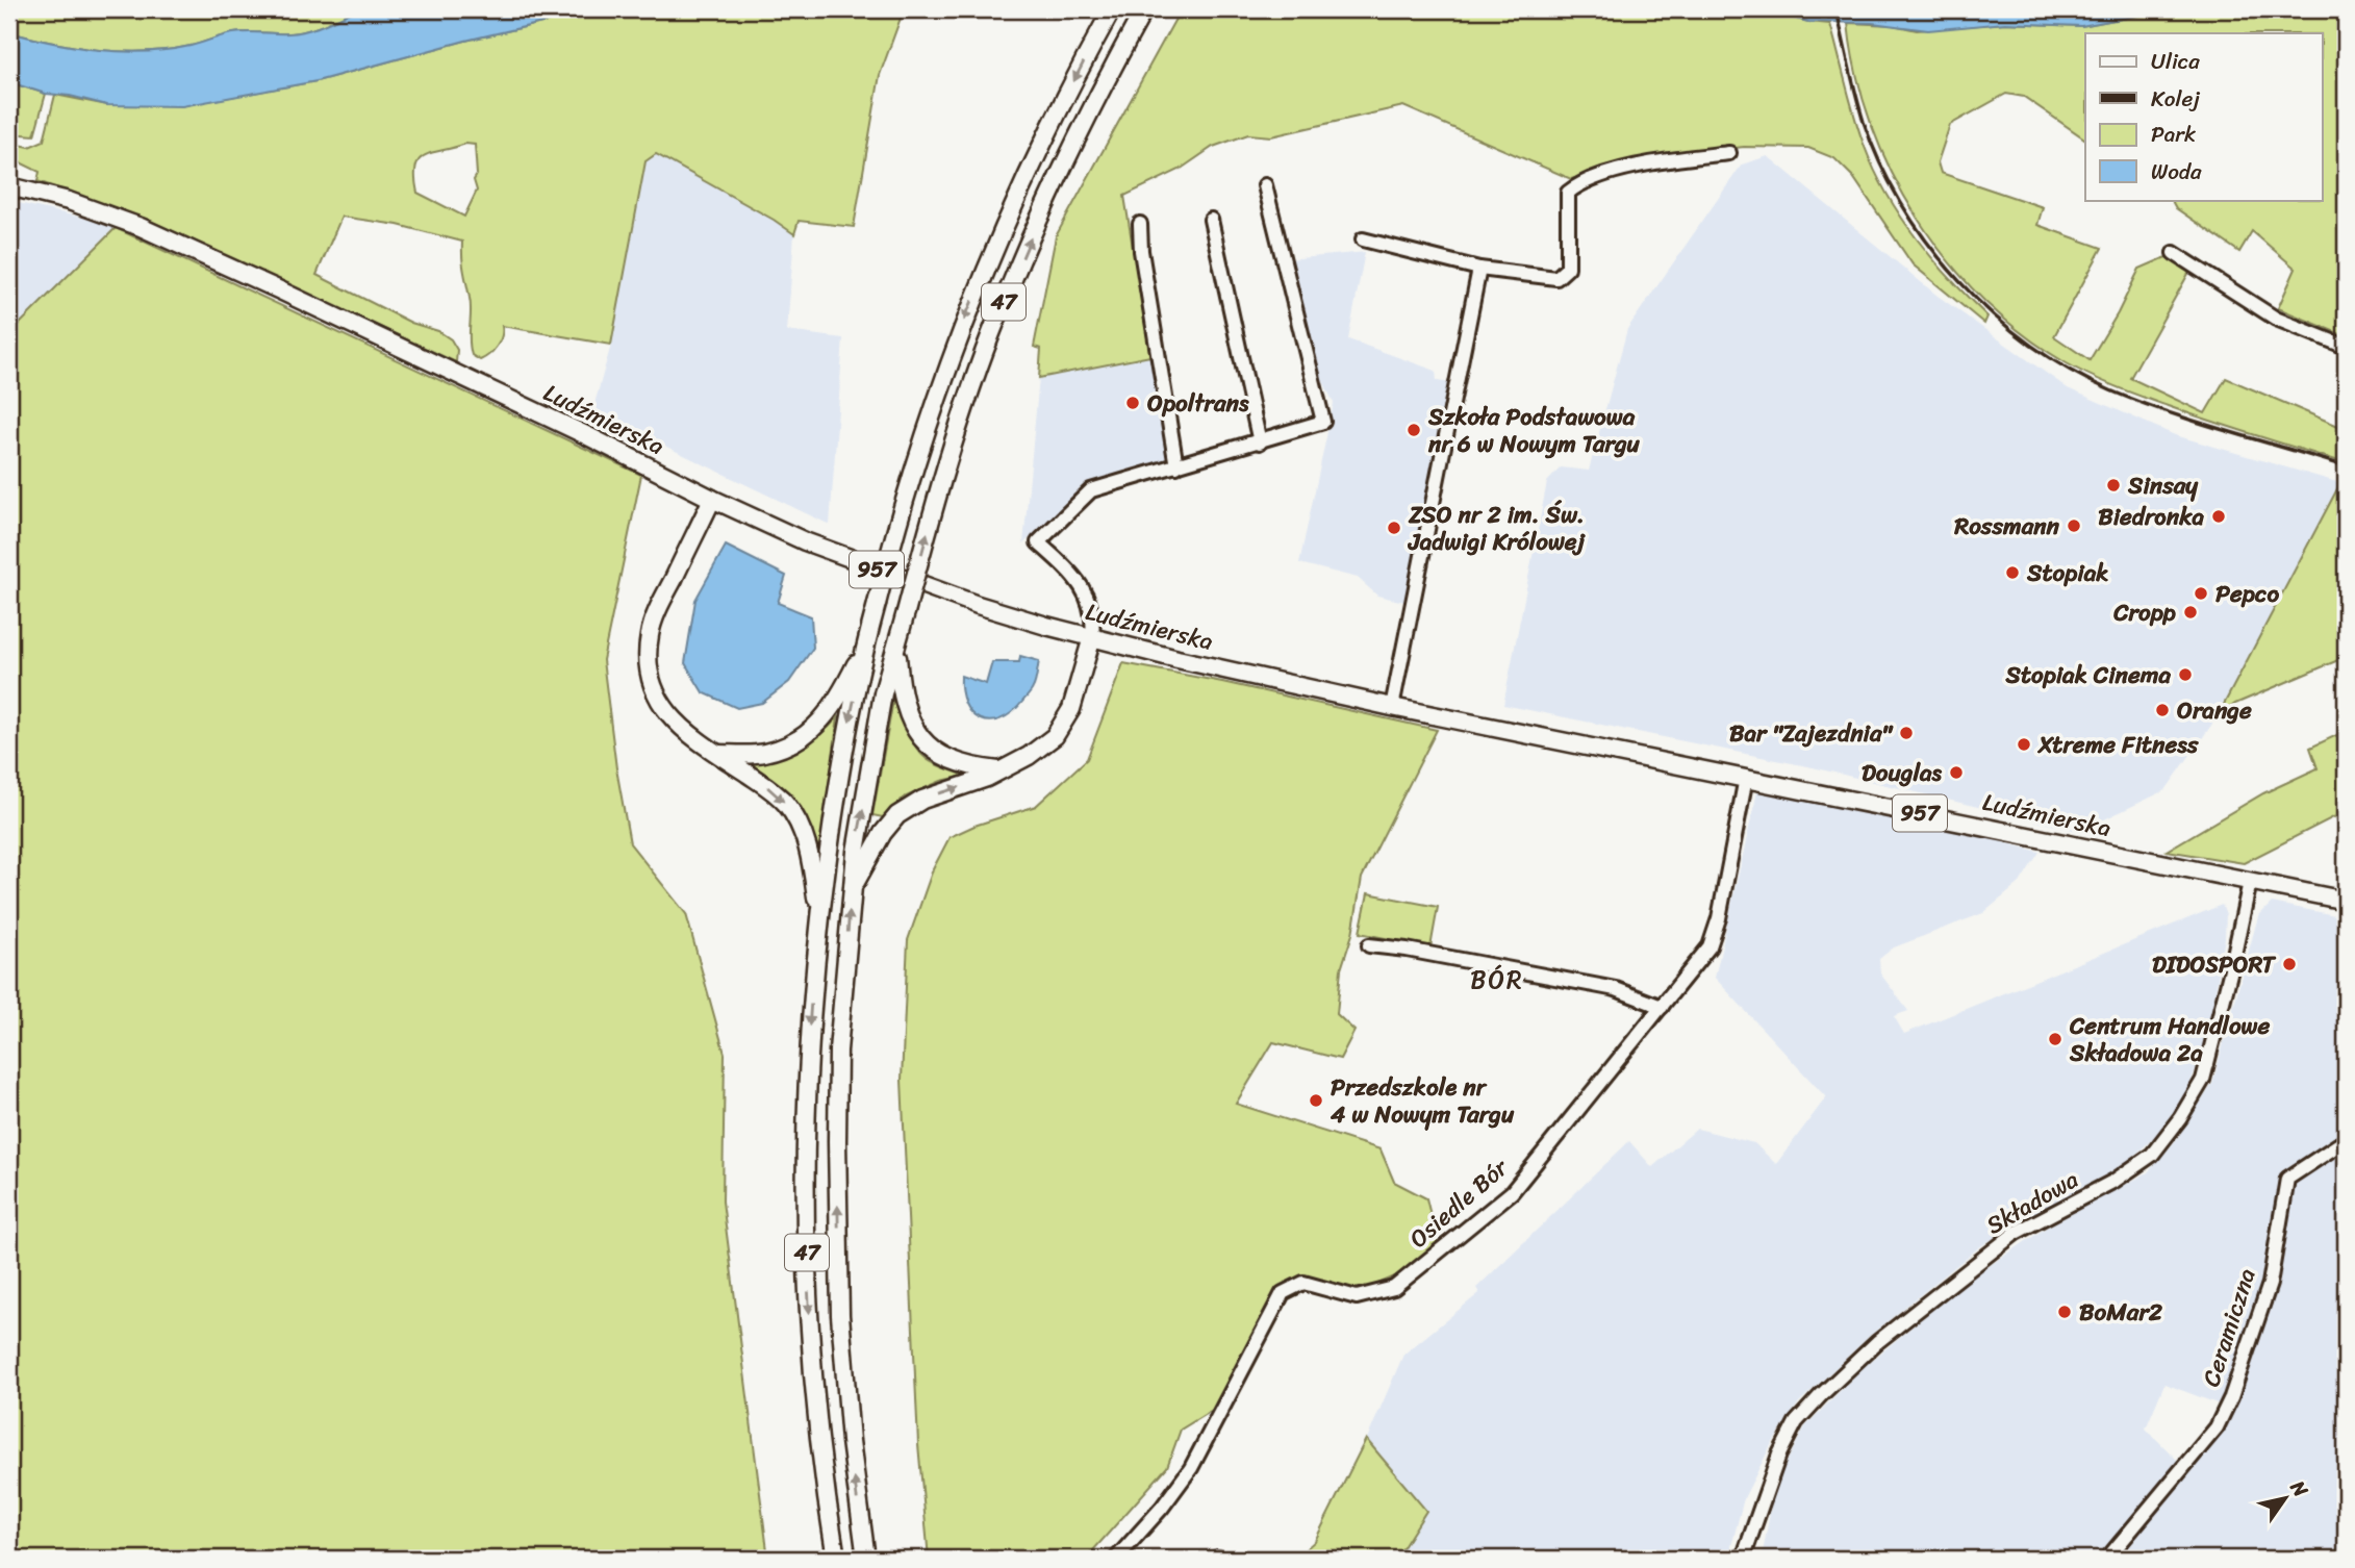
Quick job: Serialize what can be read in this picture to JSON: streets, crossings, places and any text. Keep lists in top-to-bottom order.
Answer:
{
  "streets": {
    "main road": ["47", "Ludźmierska", "957"],
    "street": ["Składowa", "Osiedle Bór", "Ceramiczna"]
  },
  "crossings": [
    ["Ludźmierska", "Składowa"],
    ["Ludźmierska", "Osiedle Bór"]
  ],
  "districts": ["BÓR"],
  "places": [
    "Opoltrans",
    "Szkoła Podstawowa nr 6 w Nowym Targu",
    "Sinsay",
    "Biedronka",
    "Rossmann",
    "ZSO nr 2 im. Św. Jadwigi Królowej",
    "Stopiak",
    "Pepco",
    "Cropp",
    "Stopiak Cinema",
    "Orange",
    "Bar \"Zajezdnia\"",
    "Xtreme Fitness",
    "Douglas",
    "DIDOSPORT",
    "Centrum Handlowe Składowa 2a",
    "Przedszkole nr 4 w Nowym Targu",
    "BoMar2"
  ],
  "legend": [
    "Ulica",
    "Kolej",
    "Park",
    "Woda"
  ],
  "north": "top right"
}
